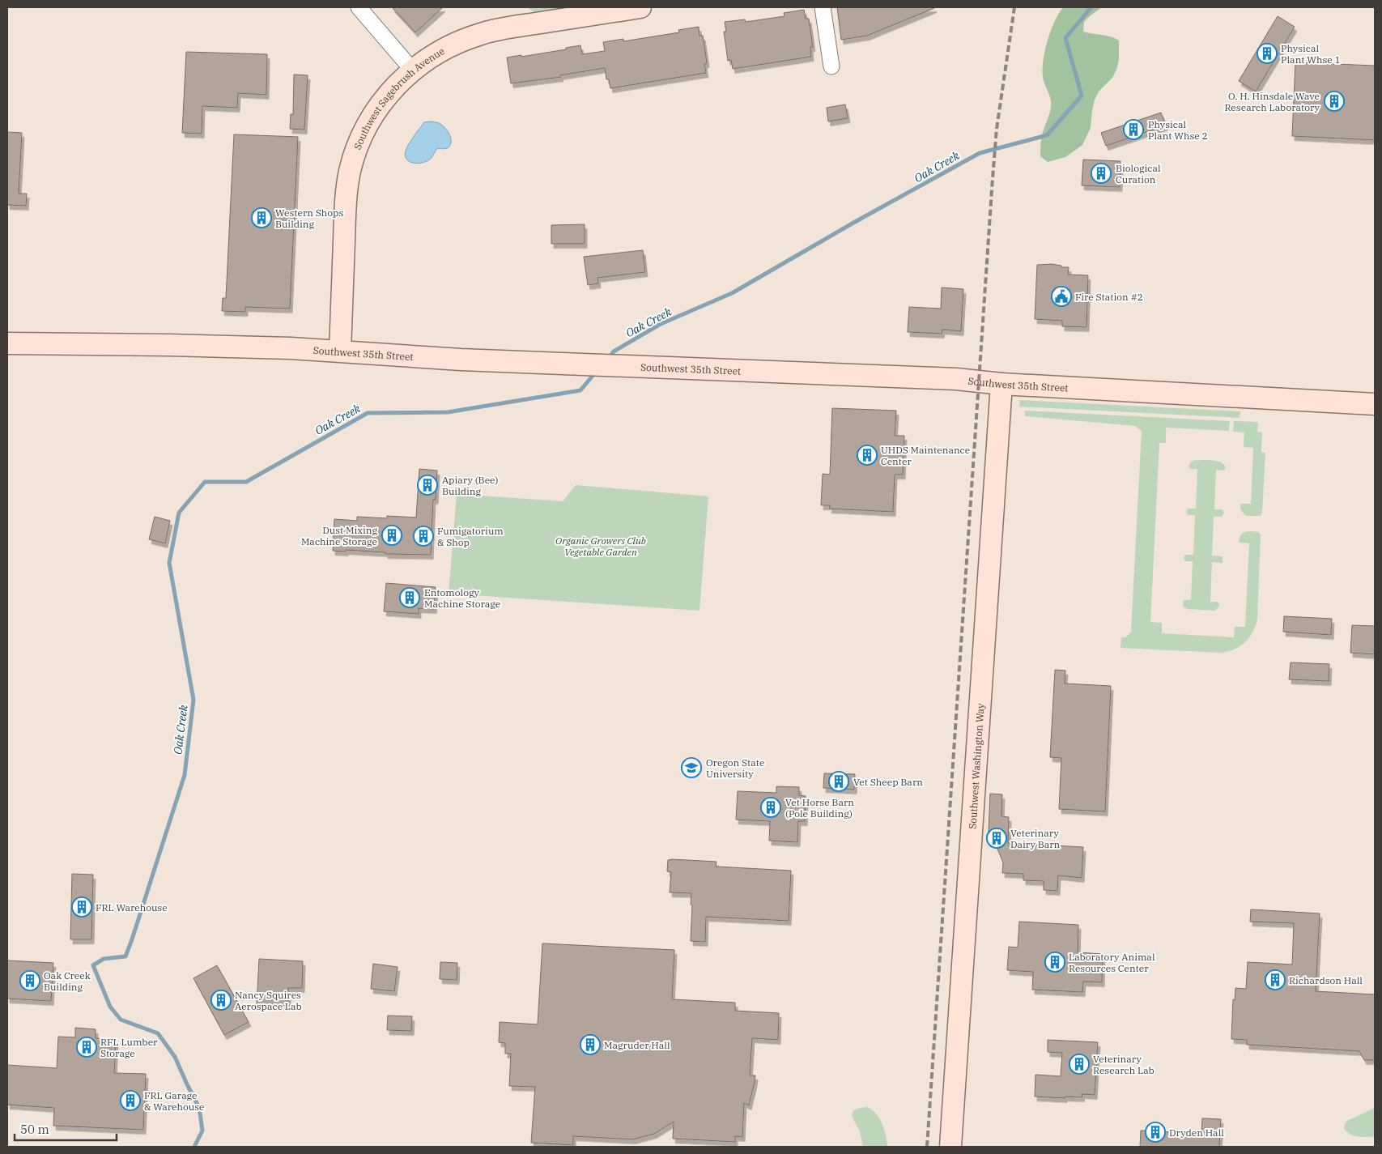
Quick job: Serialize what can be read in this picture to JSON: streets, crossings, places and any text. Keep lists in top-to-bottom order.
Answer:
{
  "streets": {
    "main road": ["Southwest Sagebrush Avenue", "Southwest 35th Street", "Southwest Washington Way"]
  },
  "crossings": [
    ["Southwest Sagebrush Avenue", "Southwest 35th Street"],
    ["Southwest 35th Street", "Southwest Washington Way"]
  ],
  "water": ["Oak Creek"],
  "parks": ["Organic Growers Club Vegetable Garden"],
  "places": {
    "building": [
      "Physical Plant Whse 1",
      "O. H. Hinsdale Wave Research Laboratory",
      "Physical Plant Whse 2",
      "Biological Curation",
      "Western Shops Building",
      "UHDS Maintenance Center",
      "Apiary (Bee) Building",
      "Dust Mixing Machine Storage",
      "Fumigatorium & Shop",
      "Entomology Machine Storage",
      "Vet Sheep Barn",
      "Vet Horse Barn (Pole Building)",
      "Veterinary Dairy Barn",
      "FRL Warehouse",
      "Laboratory Animal Resources Center",
      "Richardson Hall",
      "Oak Creek Building",
      "Nancy Squires Aerospace Lab",
      "Magruder Hall",
      "RFL Lumber Storage",
      "Veterinary Research Lab",
      "FRL Garage & Warehouse",
      "Dryden Hall"
    ],
    "public building": ["Fire Station #2"],
    "school or university": ["Oregon State University"]
  },
  "scale_bar": "50 m"
}
